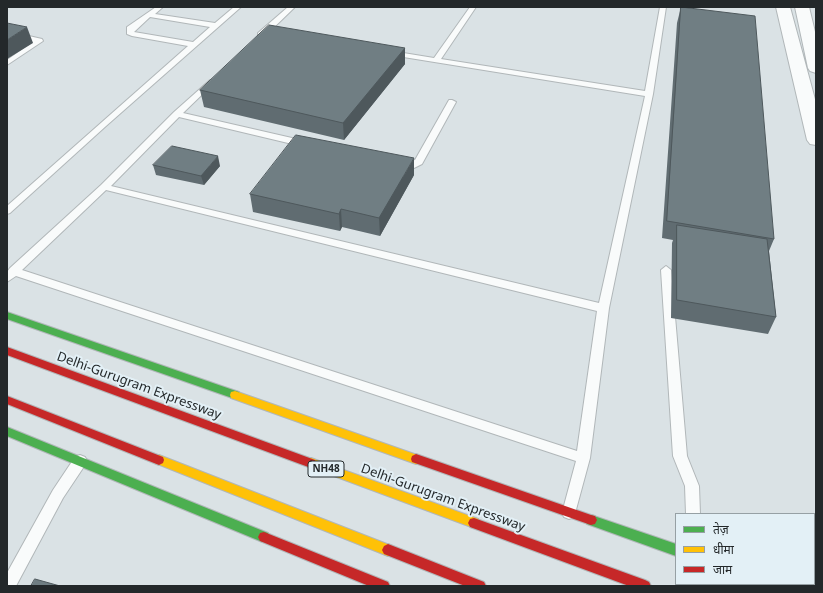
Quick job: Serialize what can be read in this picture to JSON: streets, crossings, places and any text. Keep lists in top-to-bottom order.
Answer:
{
  "streets": {
    "main road": ["Delhi-Gurugram Expressway", "NH48"]
  },
  "legend": ["तेज़", "धीमा", "जाम"]
}
